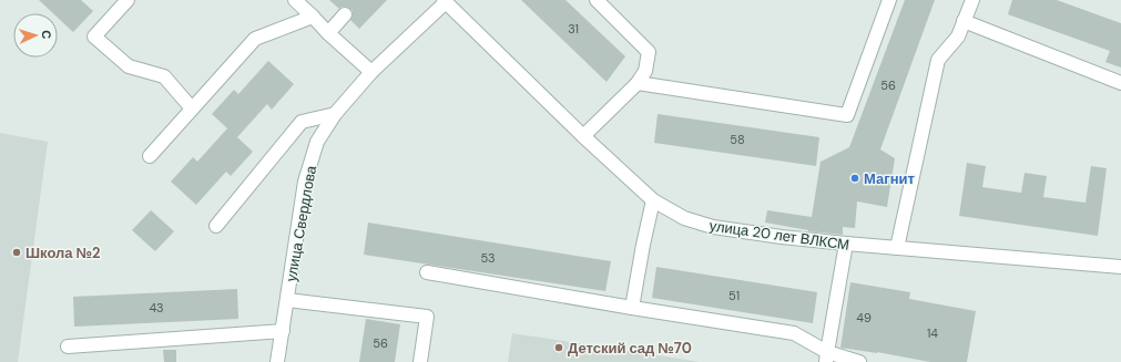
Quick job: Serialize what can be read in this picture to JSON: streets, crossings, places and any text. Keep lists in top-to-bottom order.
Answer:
{
  "streets": {
    "street": ["улица Свердлова", "улица 20 лет ВЛКСМ"]
  },
  "crossings": [
    ["улица Свердлова", "улица 20 лет ВЛКСМ"]
  ],
  "places": ["Магнит", "Школа №2", "Детский сад №70"],
  "house_numbers": [
    "31",
    "56",
    "58",
    "53",
    "51",
    "43",
    "49",
    "14",
    "56"
  ],
  "north": "right"
}
